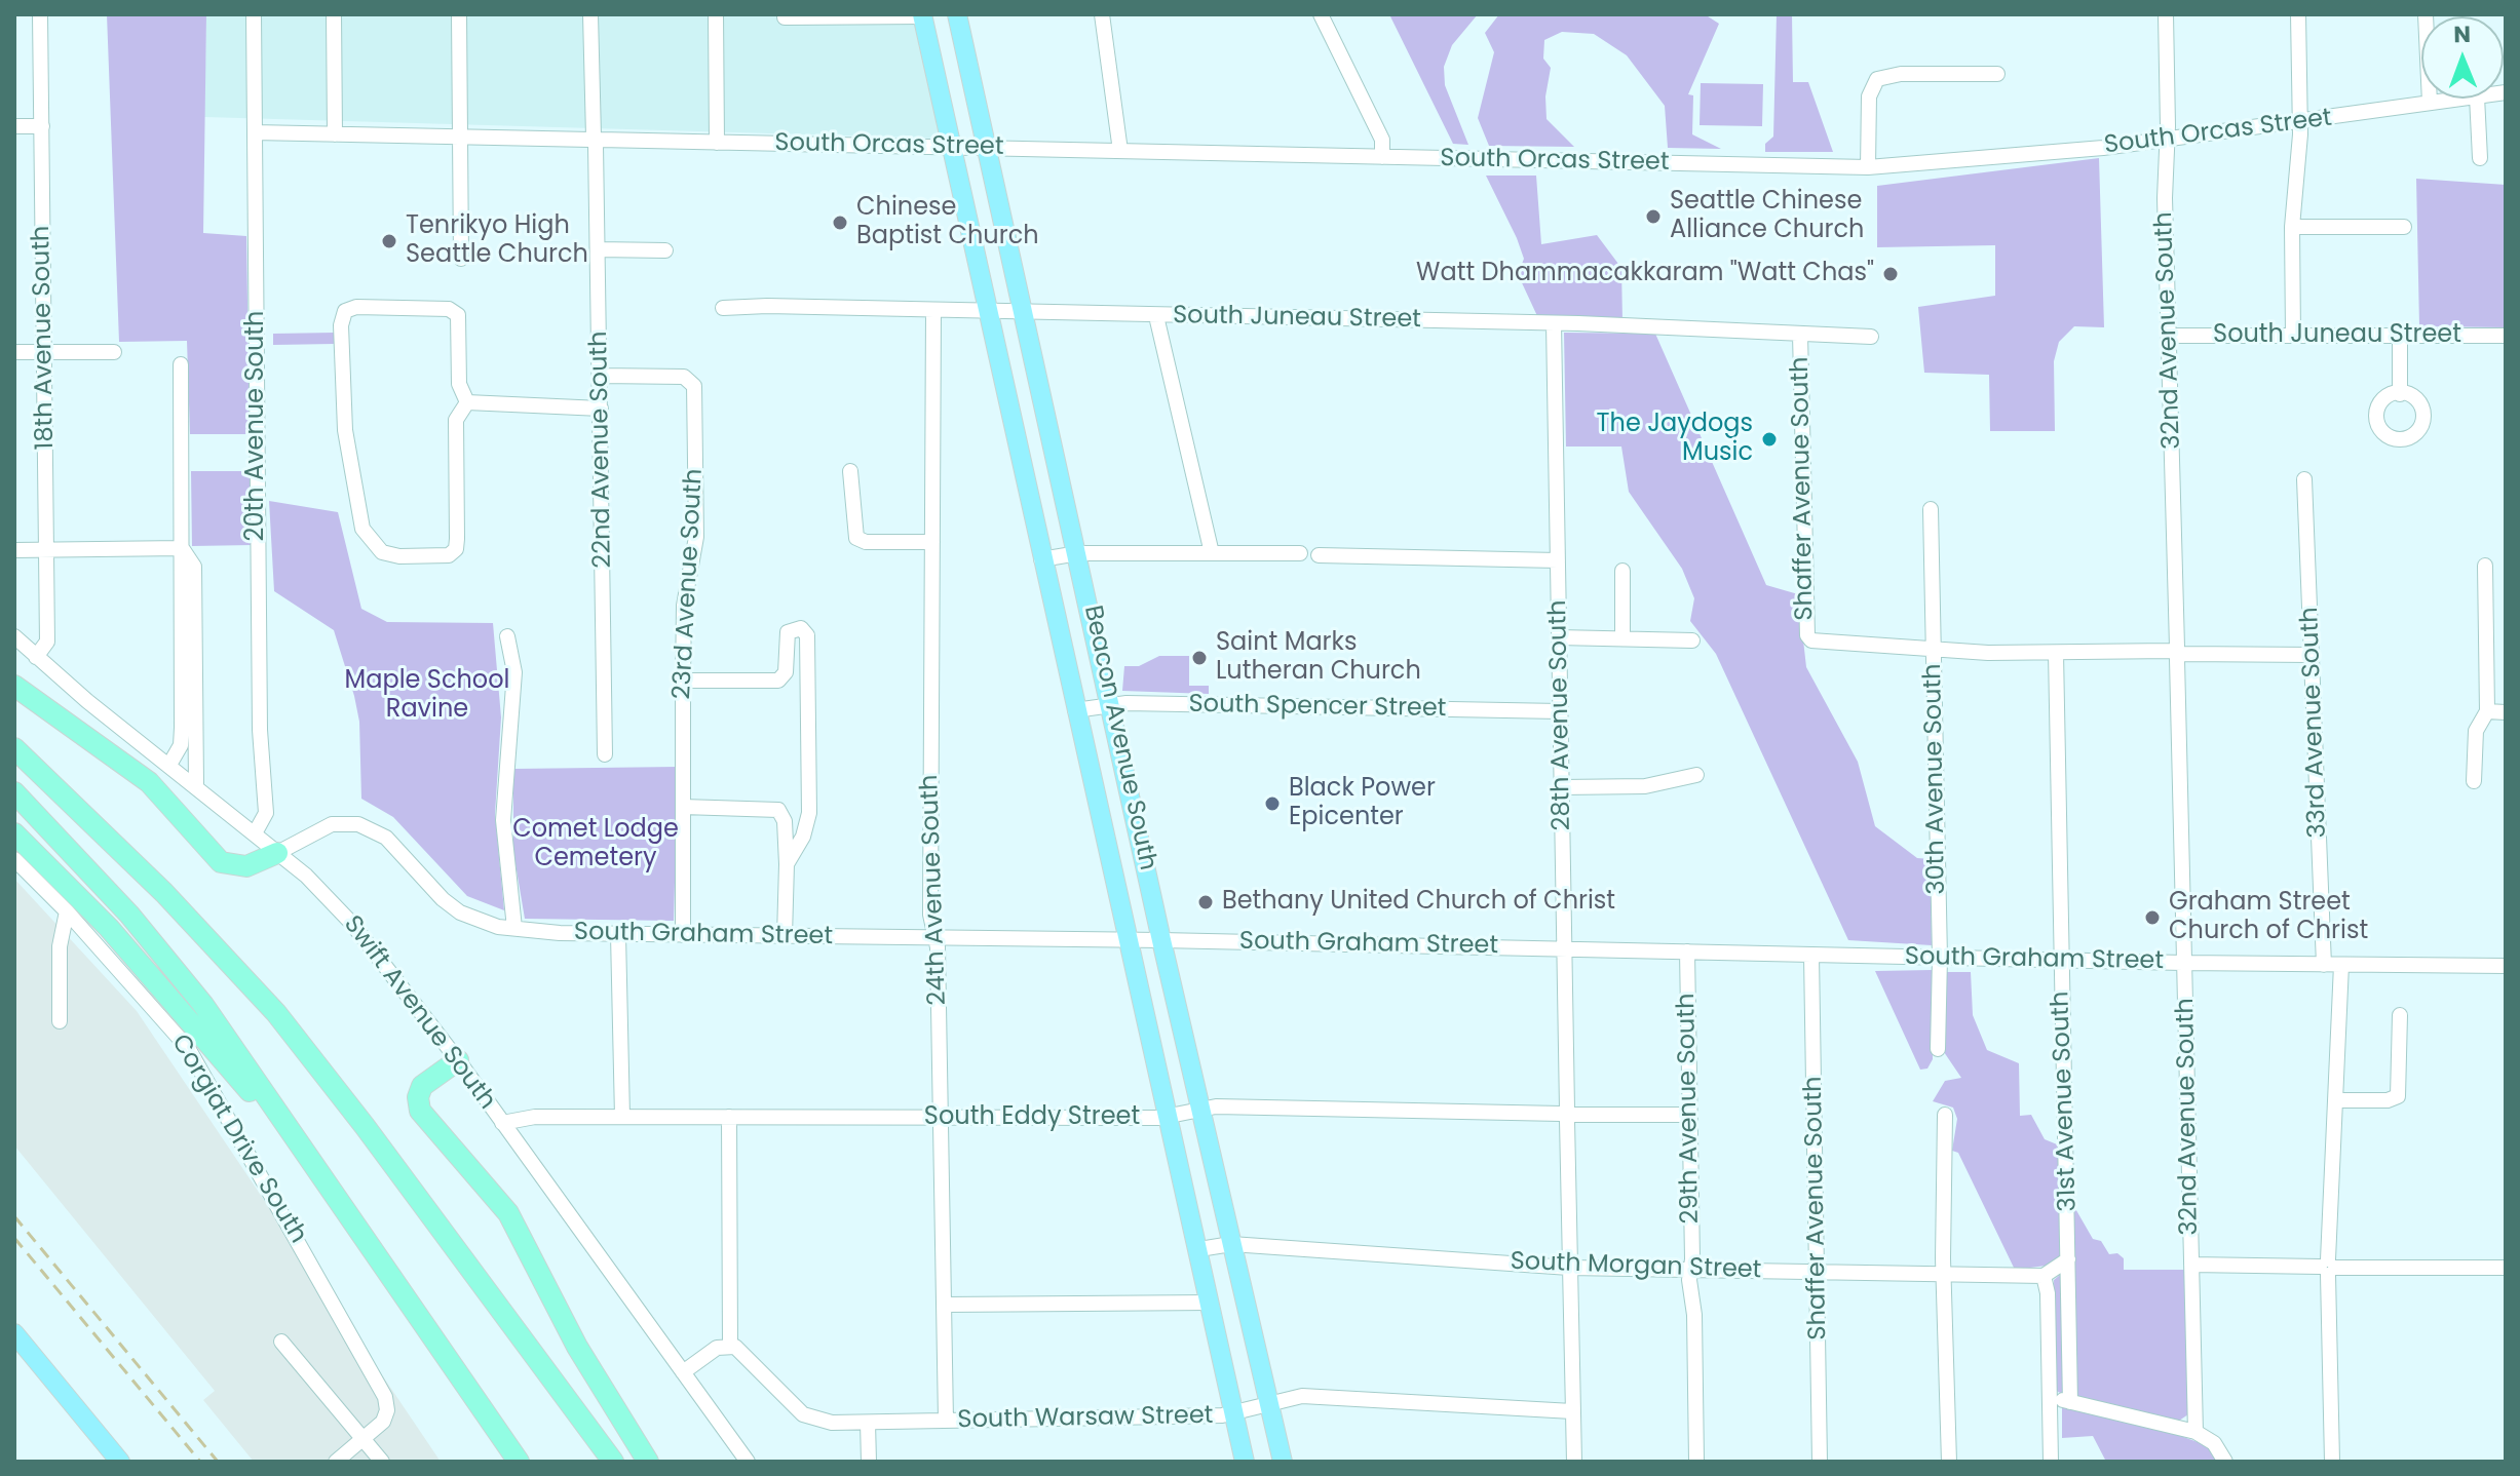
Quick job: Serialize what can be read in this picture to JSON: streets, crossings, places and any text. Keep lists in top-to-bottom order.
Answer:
{
  "streets": {
    "main road": ["Beacon Avenue South"],
    "street": [
      "South Orcas Street",
      "South Juneau Street",
      "32nd Avenue South",
      "18th Avenue South",
      "20th Avenue South",
      "22nd Avenue South",
      "Shaffer Avenue South",
      "23rd Avenue South",
      "South Spencer Street",
      "28th Avenue South",
      "33rd Avenue South",
      "30th Avenue South",
      "24th Avenue South",
      "South Graham Street",
      "Swift Avenue South",
      "31st Avenue South",
      "29th Avenue South",
      "South Eddy Street",
      "Corgiat Drive South",
      "South Morgan Street",
      "South Warsaw Street"
    ]
  },
  "crossings": [
    ["South Orcas Street", "32nd Avenue South"],
    ["South Orcas Street", "20th Avenue South"],
    ["South Orcas Street", "22nd Avenue South"],
    ["South Orcas Street", "Beacon Avenue South"],
    ["South Juneau Street", "32nd Avenue South"],
    ["South Juneau Street", "Shaffer Avenue South"],
    ["South Juneau Street", "28th Avenue South"],
    ["South Juneau Street", "Beacon Avenue South"],
    ["South Juneau Street", "24th Avenue South"],
    ["32nd Avenue South", "South Graham Street"],
    ["18th Avenue South", "Swift Avenue South"],
    ["20th Avenue South", "Swift Avenue South"],
    ["22nd Avenue South", "23rd Avenue South"],
    ["Shaffer Avenue South", "30th Avenue South"],
    ["Shaffer Avenue South", "South Graham Street"],
    ["Shaffer Avenue South", "South Morgan Street"],
    ["23rd Avenue South", "South Graham Street"],
    ["South Spencer Street", "28th Avenue South"],
    ["South Spencer Street", "Beacon Avenue South"],
    ["28th Avenue South", "South Graham Street"],
    ["28th Avenue South", "South Eddy Street"],
    ["28th Avenue South", "South Morgan Street"],
    ["28th Avenue South", "South Warsaw Street"],
    ["33rd Avenue South", "South Graham Street"],
    ["Beacon Avenue South", "South Graham Street"],
    ["Beacon Avenue South", "South Eddy Street"],
    ["Beacon Avenue South", "South Morgan Street"],
    ["Beacon Avenue South", "South Warsaw Street"],
    ["30th Avenue South", "South Graham Street"],
    ["24th Avenue South", "South Graham Street"],
    ["24th Avenue South", "South Eddy Street"],
    ["24th Avenue South", "South Warsaw Street"],
    ["South Graham Street", "Swift Avenue South"],
    ["South Graham Street", "31st Avenue South"],
    ["South Graham Street", "29th Avenue South"],
    ["Swift Avenue South", "South Eddy Street"],
    ["29th Avenue South", "South Eddy Street"],
    ["29th Avenue South", "South Morgan Street"]
  ],
  "parks": ["Maple School Ravine", "Comet Lodge Cemetery"],
  "places": [
    "Seattle Chinese Alliance Church",
    "Chinese Baptist Church",
    "Tenrikyo High Seattle Church",
    "Watt Dhammacakkaram \"Watt Chas\"",
    "The Jaydogs Music",
    "Saint Marks Lutheran Church",
    "Black Power Epicenter",
    "Bethany United Church of Christ",
    "Graham Street Church of Christ"
  ],
  "north": "top"
}
